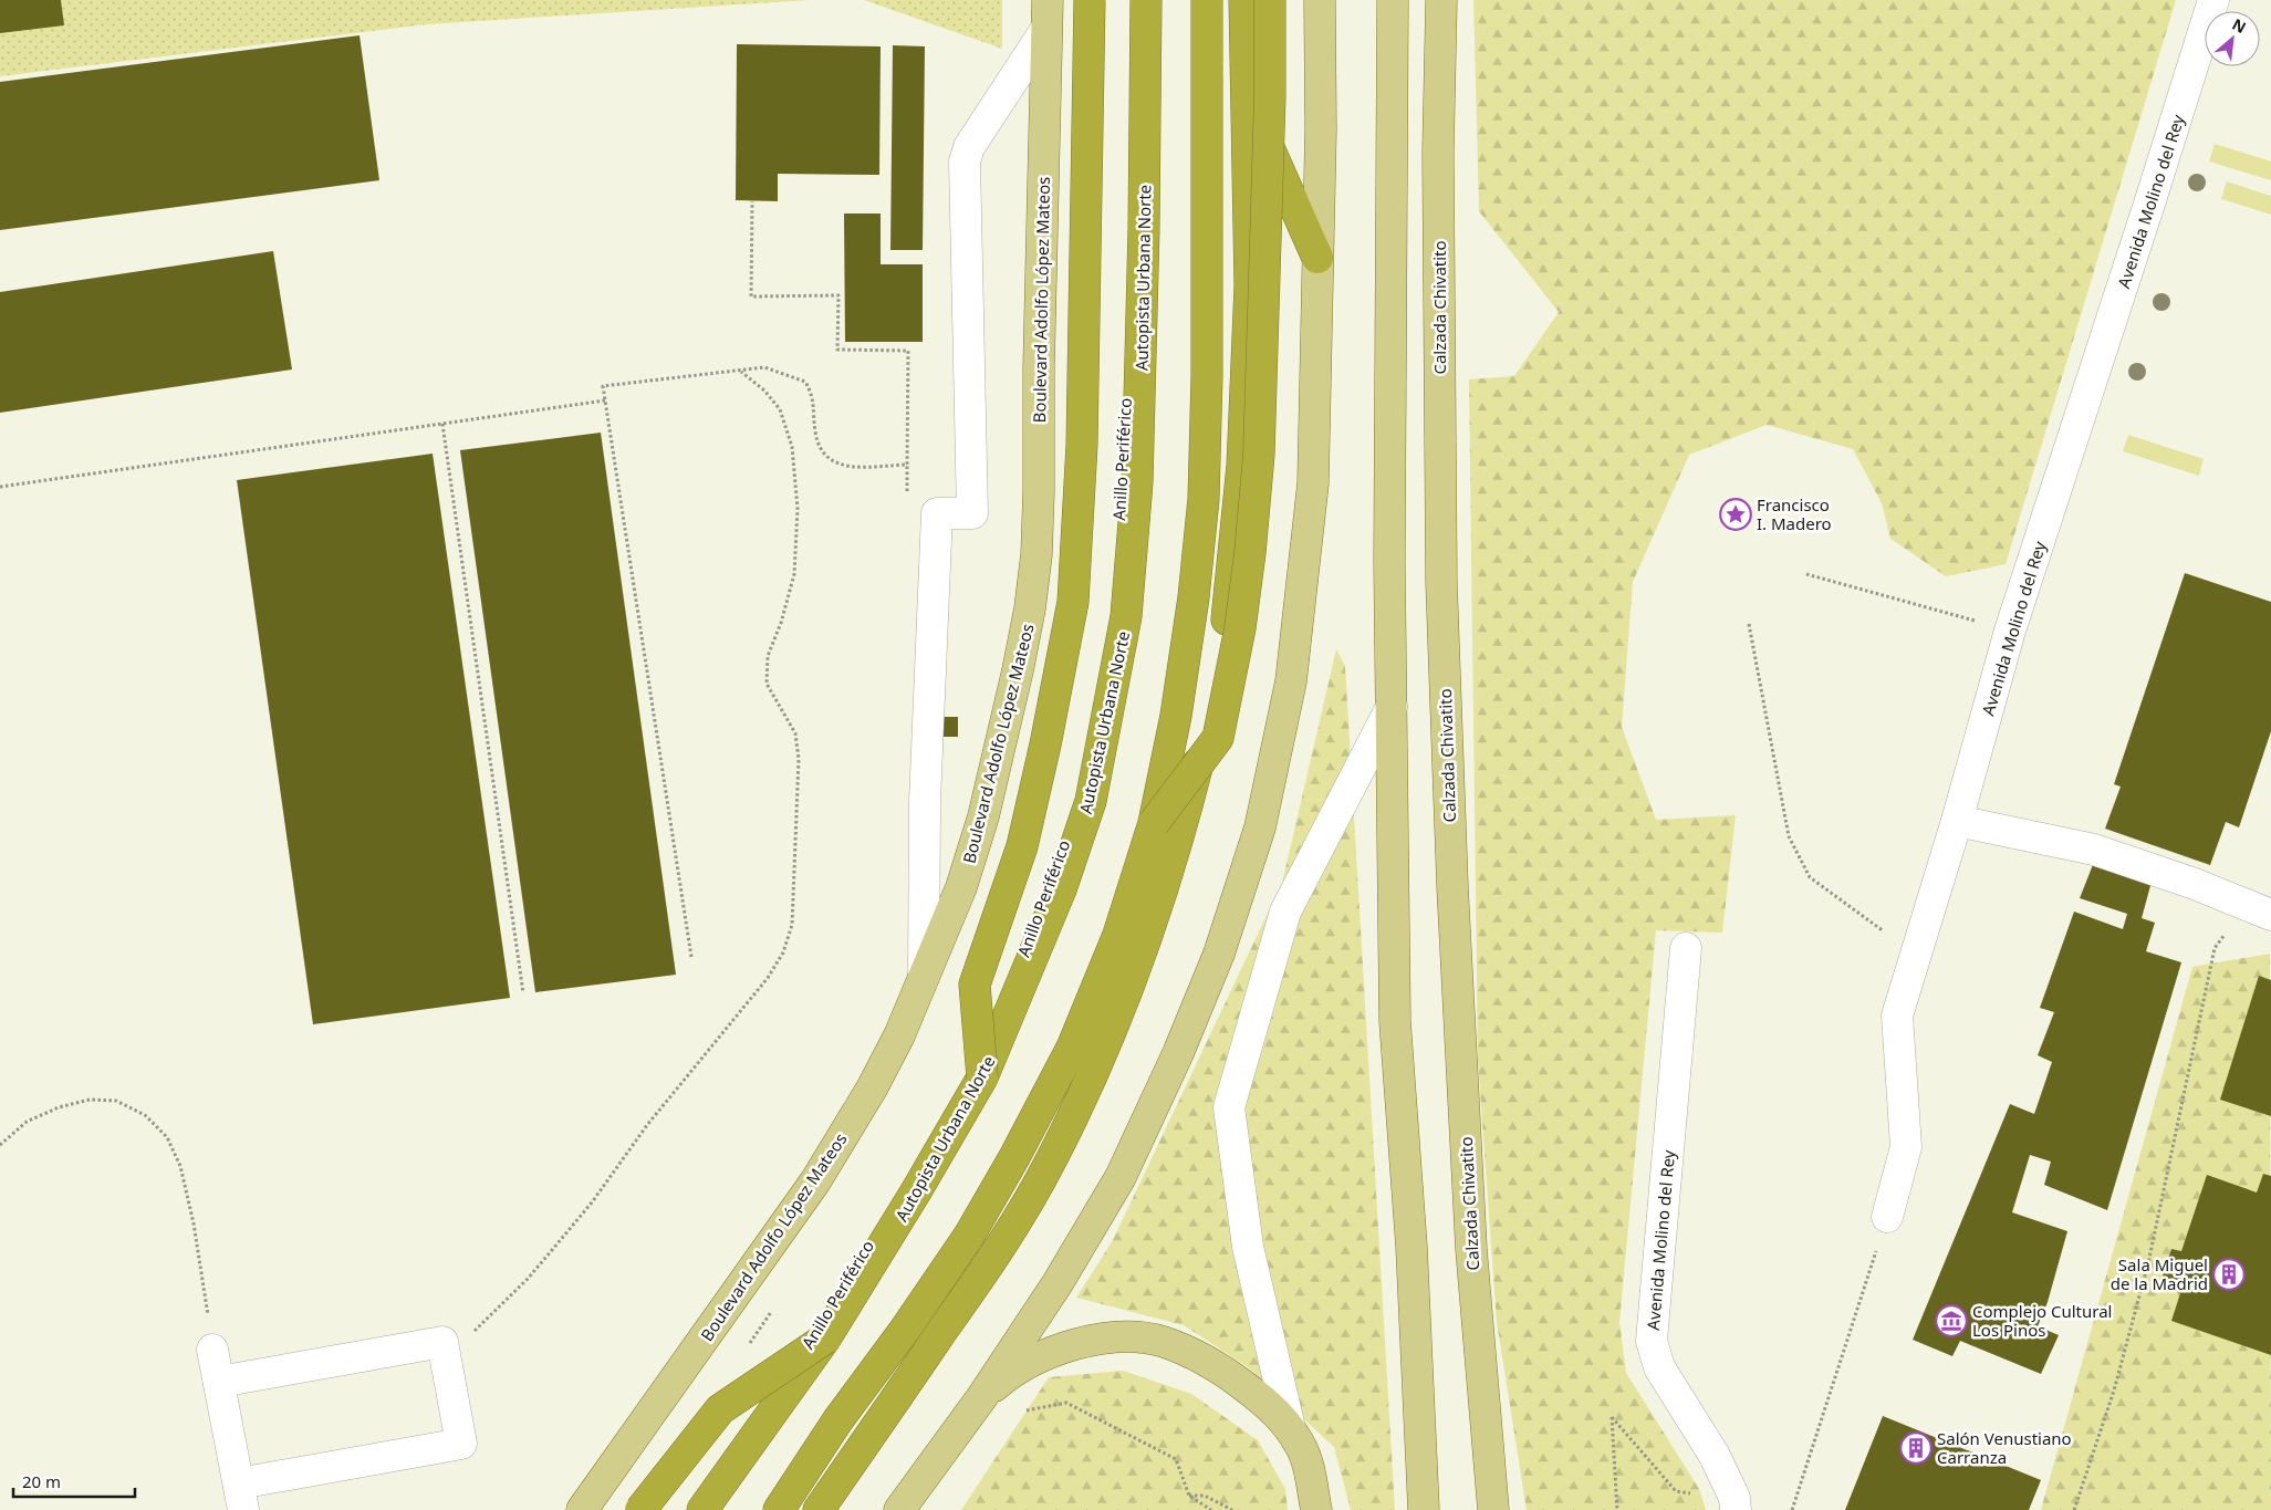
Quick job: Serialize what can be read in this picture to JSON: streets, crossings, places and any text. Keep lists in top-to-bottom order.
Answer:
{
  "streets": {
    "highway": ["Autopista Urbana Norte", "Anillo Periférico"],
    "main road": ["Boulevard Adolfo López Mateos", "Calzada Chivatito"],
    "street": ["Avenida Molino del Rey"]
  },
  "places": {
    "place": ["Francisco I. Madero"],
    "building": ["Sala Miguel de la Madrid", "Salón Venustiano Carranza"],
    "museum": ["Complejo Cultural Los Pinos"]
  },
  "scale_bar": "20 m",
  "north": "top right"
}
